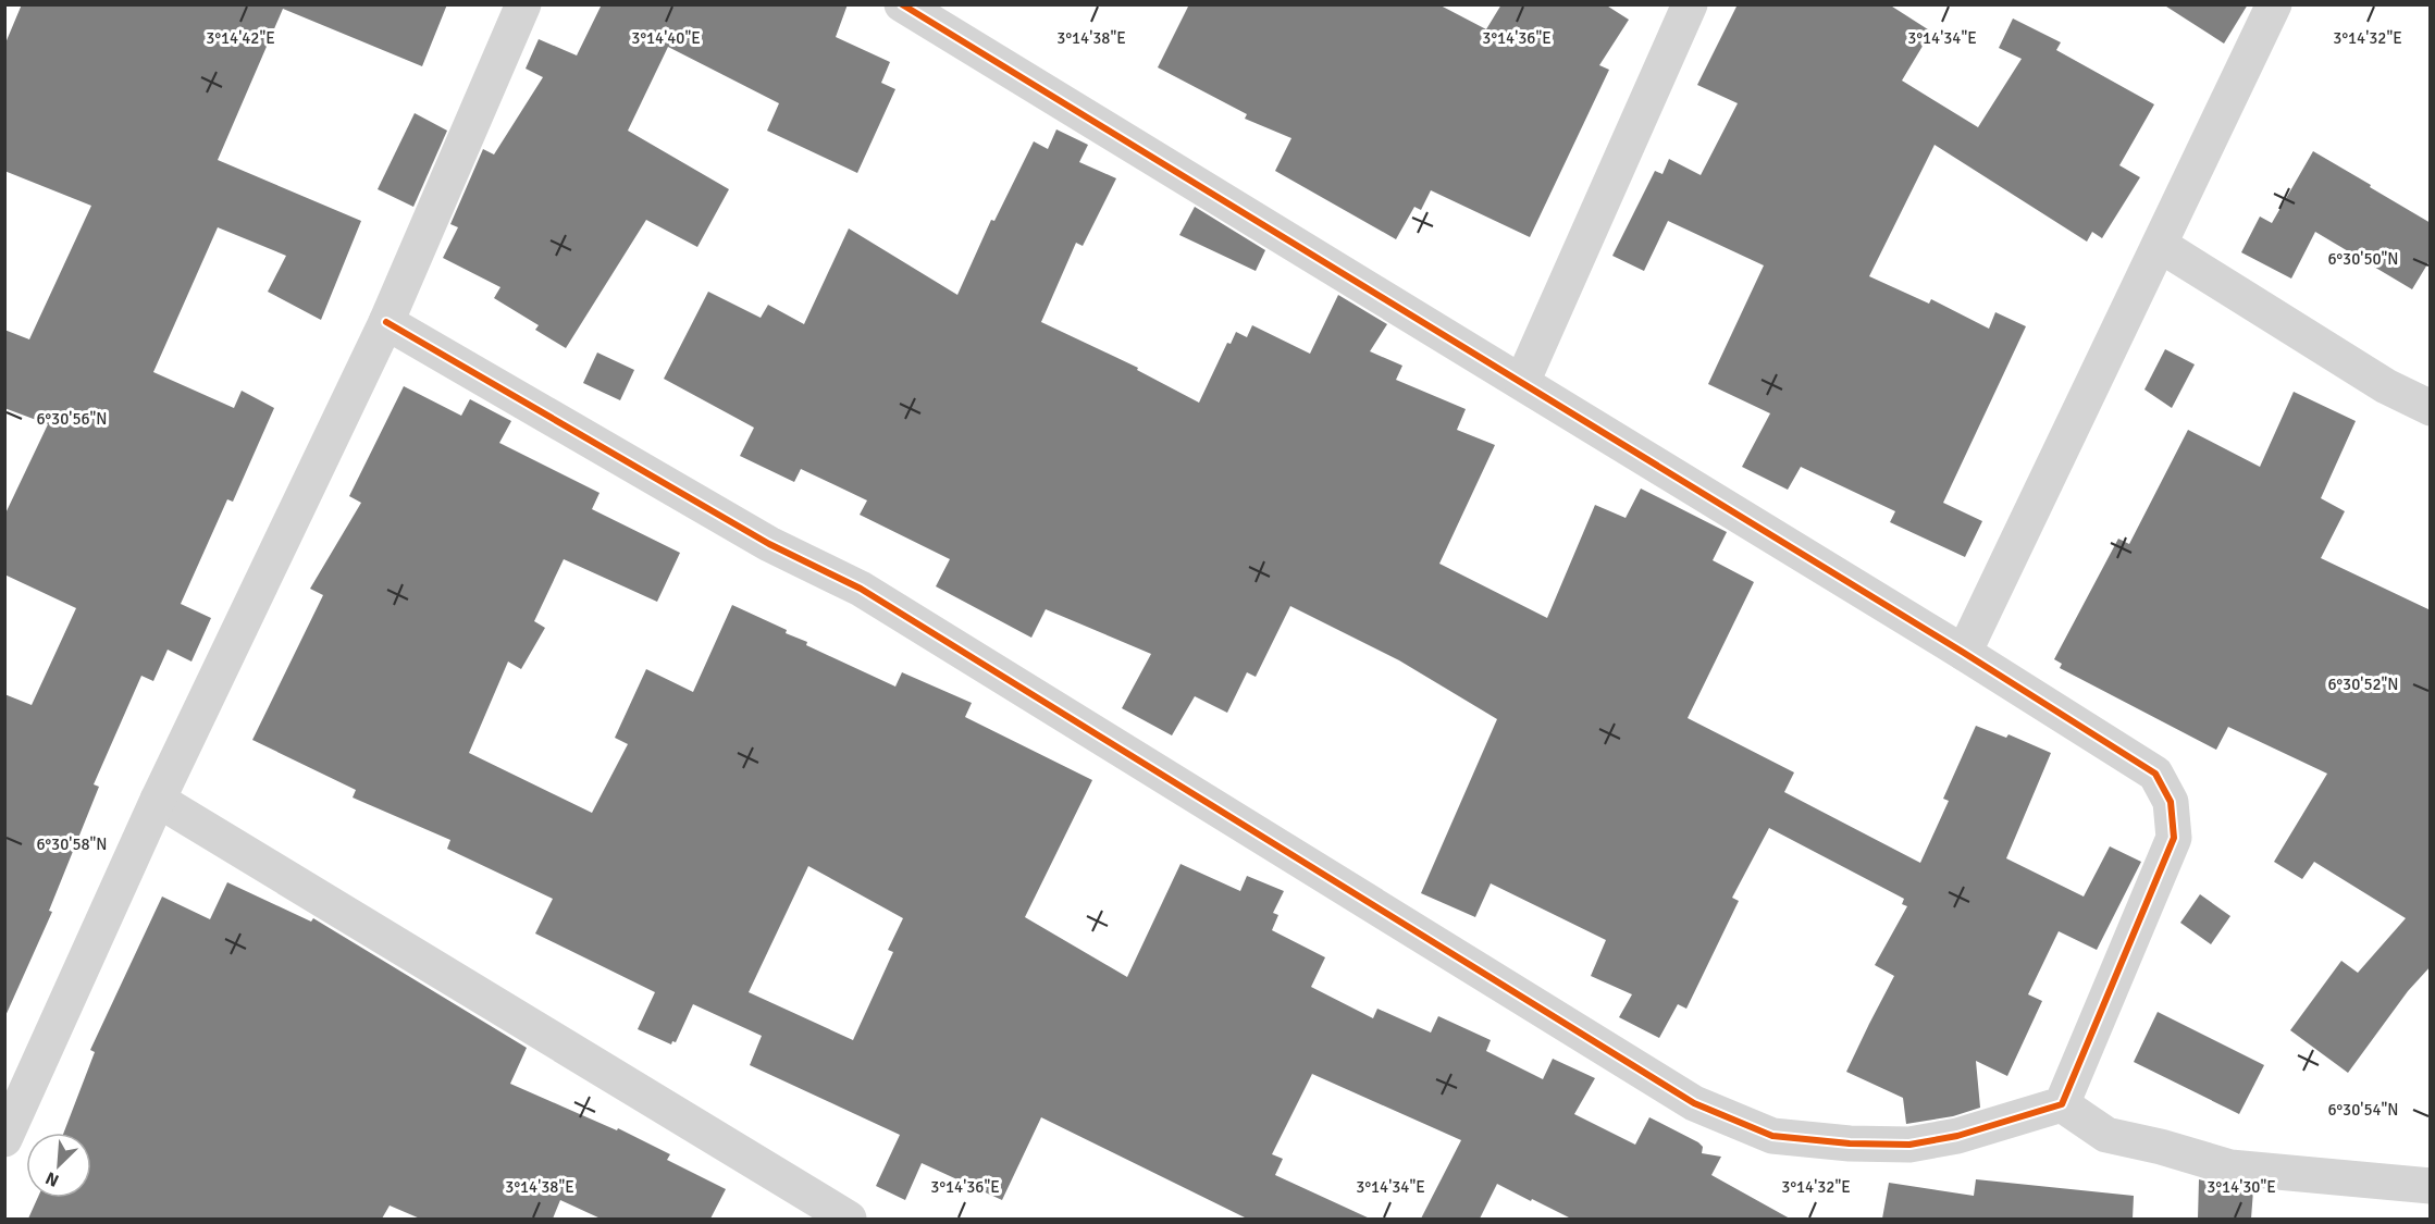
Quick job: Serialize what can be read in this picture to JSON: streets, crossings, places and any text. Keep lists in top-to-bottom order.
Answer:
{
  "north": "bottom left",
  "coordinates": [
    "3°14'40\"E",
    "3°14'38\"E",
    "3°14'36\"E",
    "3°14'34\"E",
    "3°14'32\"E",
    "3°14'42\"E",
    "6°30'50\"N",
    "6°30'56\"N",
    "6°30'52\"N",
    "6°30'58\"N",
    "6°30'54\"N",
    "3°14'30\"E"
  ]
}
